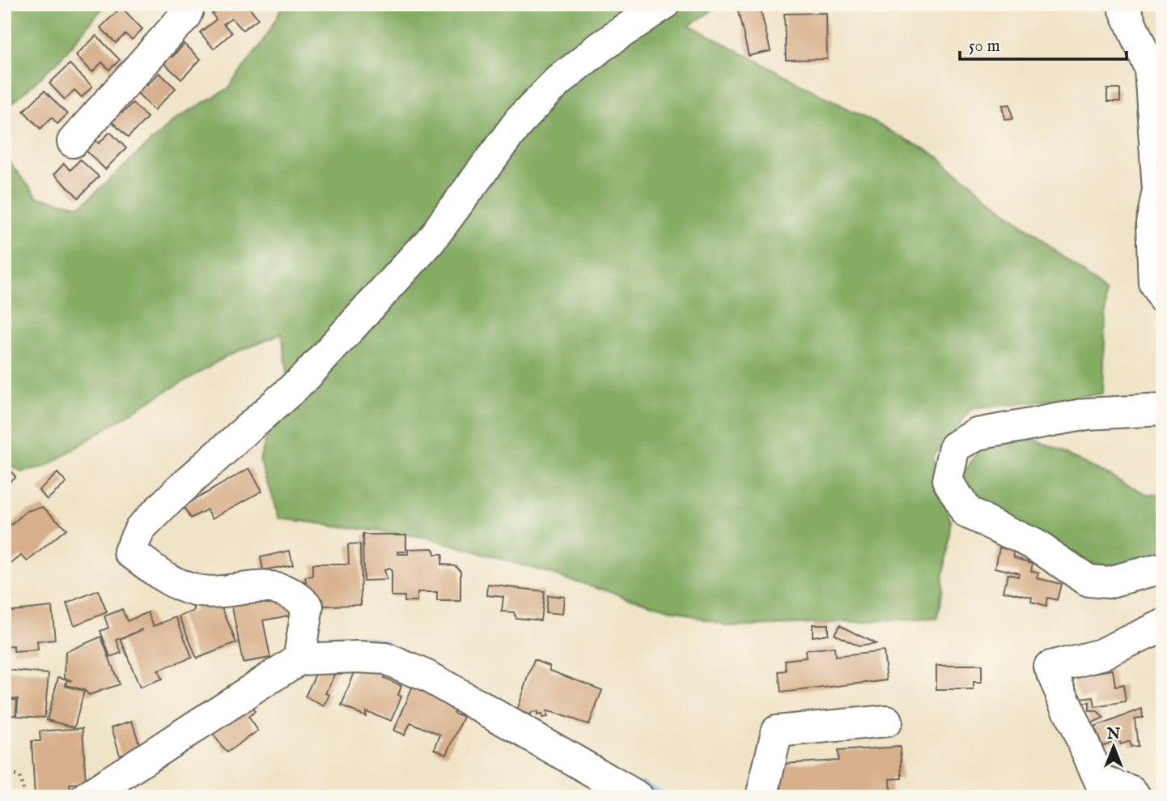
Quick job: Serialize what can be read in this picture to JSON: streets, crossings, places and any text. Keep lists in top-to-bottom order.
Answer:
{
  "scale_bar": "50 m",
  "north": "top"
}
